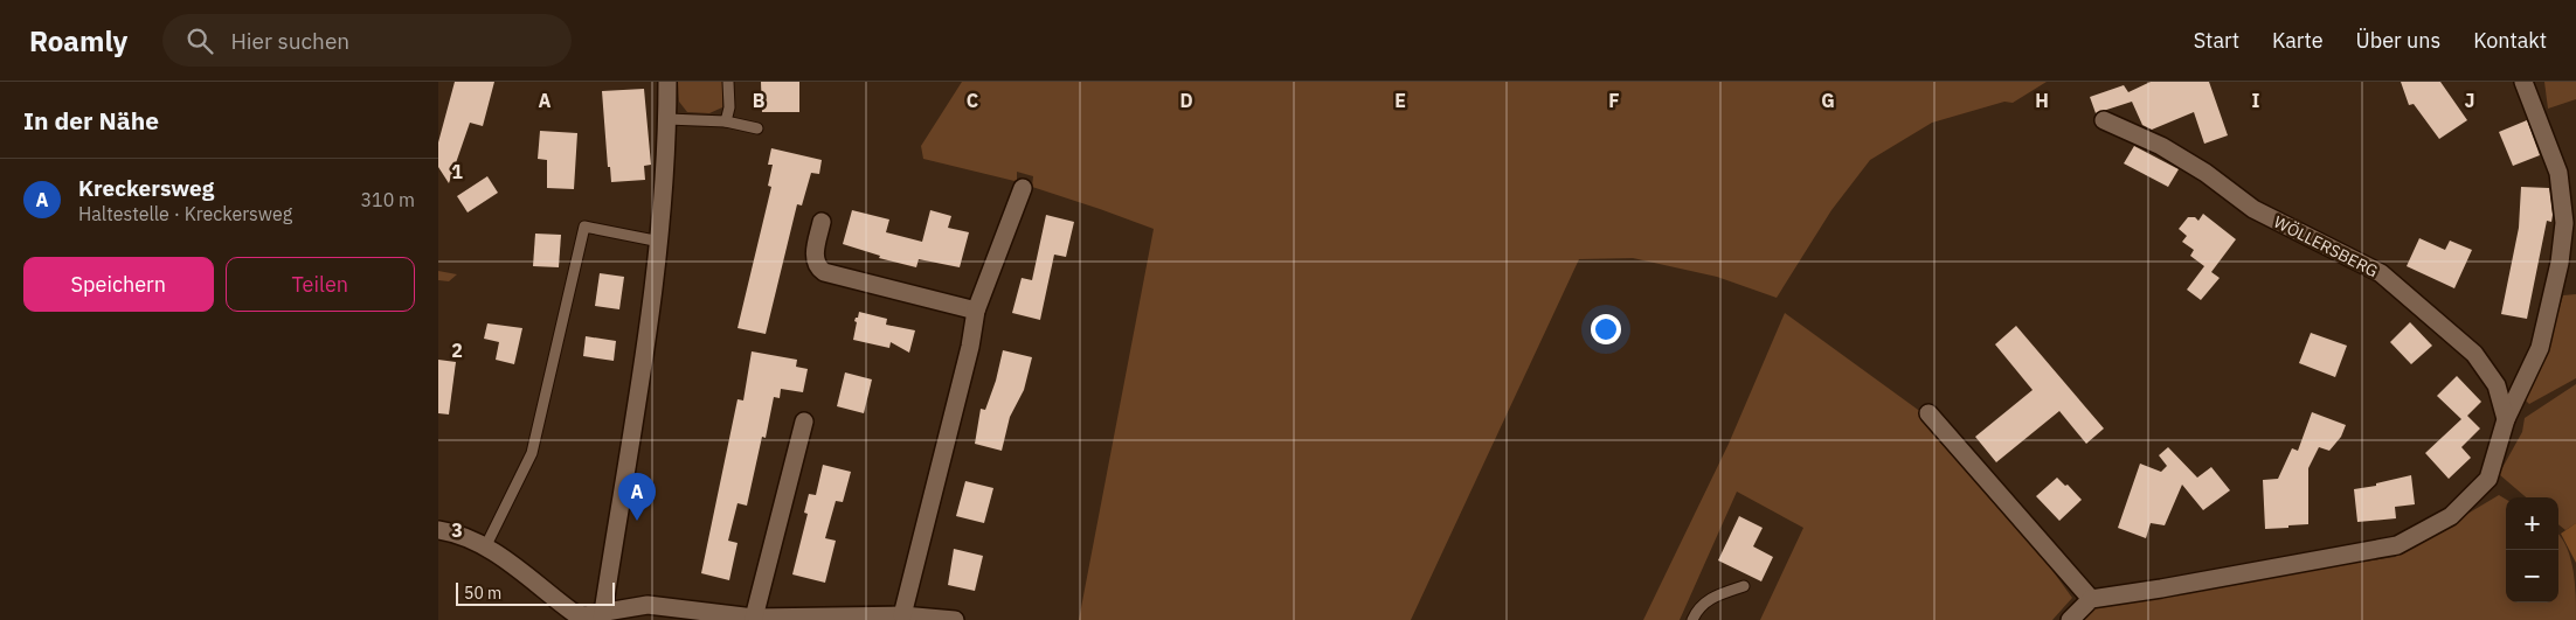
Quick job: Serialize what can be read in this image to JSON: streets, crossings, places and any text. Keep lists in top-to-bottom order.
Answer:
{
  "streets": {
    "street": ["WÖLLERSBERG"]
  },
  "scale_bar": "50 m",
  "page": {
    "header": "Roamly",
    "search": "Hier suchen",
    "nav": [
      "Start",
      "Karte",
      "Über uns",
      "Kontakt"
    ],
    "heading": "In der Nähe",
    "list": [
      {
        "mark": "A",
        "name": "Kreckersweg",
        "note": "Haltestelle · Kreckersweg",
        "value": "310 m"
      }
    ],
    "buttons": ["Speichern", "Teilen"],
    "pins": "A",
    "map_buttons": ["+", "−"],
    "scale": "50 m"
  },
  "grid": {
    "columns": [
      "A",
      "B",
      "C",
      "D",
      "E",
      "F",
      "G",
      "H",
      "I",
      "J"
    ],
    "rows": ["1", "2", "3"]
  }
}
